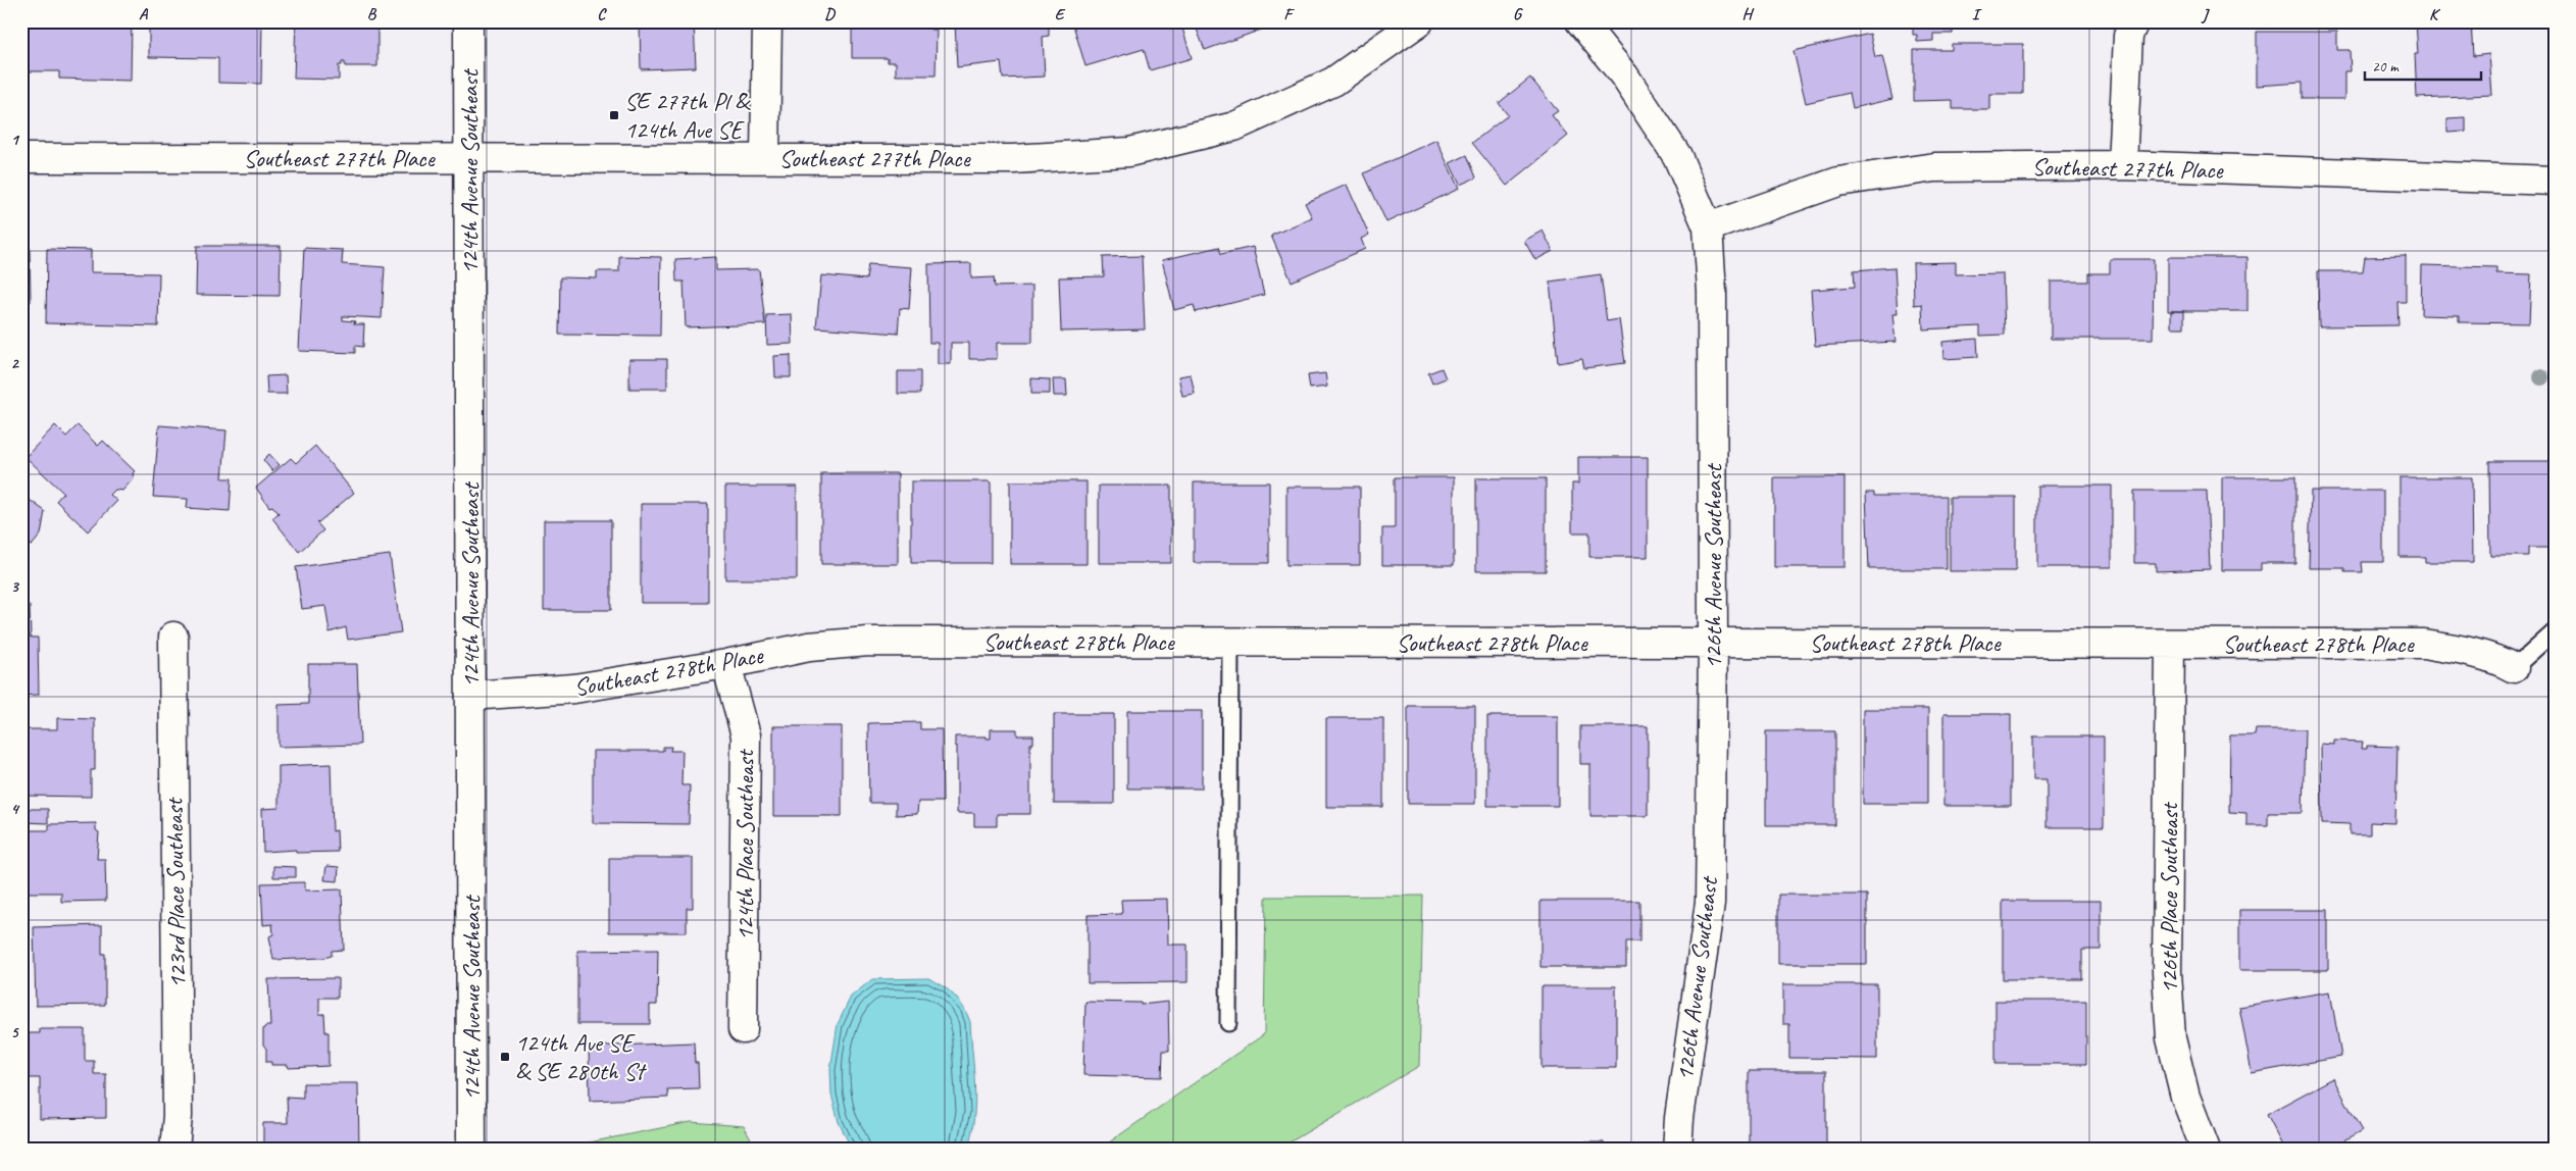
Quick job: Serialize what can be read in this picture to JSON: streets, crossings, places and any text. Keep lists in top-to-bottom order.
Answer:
{
  "streets": {
    "street": [
      "Southeast 277th Place",
      "124th Avenue Southeast",
      "126th Avenue Southeast",
      "Southeast 278th Place",
      "124th Place Southeast",
      "123rd Place Southeast",
      "126th Place Southeast"
    ]
  },
  "crossings": [
    ["Southeast 277th Place", "124th Avenue Southeast"],
    ["Southeast 277th Place", "126th Avenue Southeast"],
    ["124th Avenue Southeast", "Southeast 278th Place"],
    ["126th Avenue Southeast", "Southeast 278th Place"],
    ["Southeast 278th Place", "124th Place Southeast"],
    ["Southeast 278th Place", "126th Place Southeast"]
  ],
  "places": {
    "transit": ["SE 277th Pl & 124th Ave SE", "124th Ave SE & SE 280th St"]
  },
  "scale_bar": "20 m",
  "grid": {
    "columns": [
      "A",
      "B",
      "C",
      "D",
      "E",
      "F",
      "G",
      "H",
      "I",
      "J",
      "K"
    ],
    "rows": [
      "1",
      "2",
      "3",
      "4",
      "5"
    ]
  }
}
